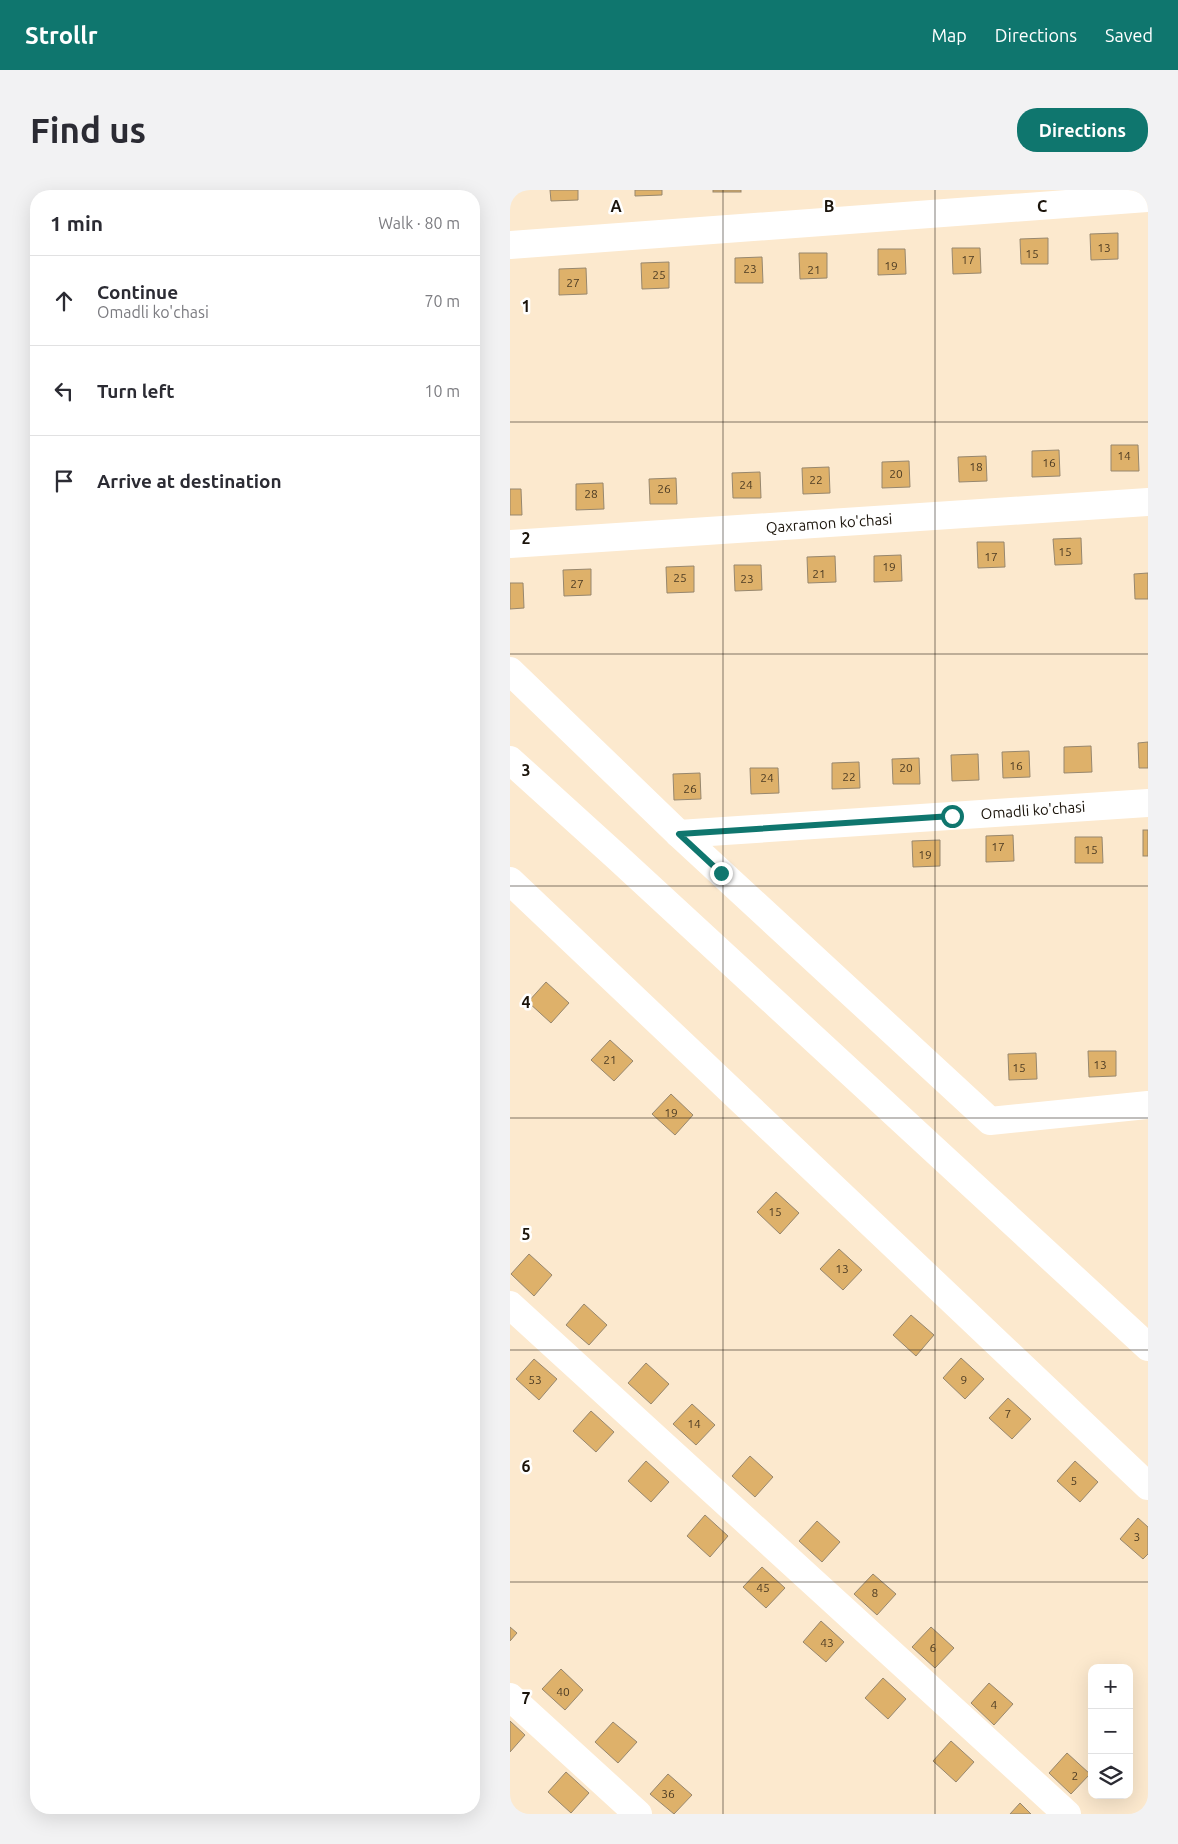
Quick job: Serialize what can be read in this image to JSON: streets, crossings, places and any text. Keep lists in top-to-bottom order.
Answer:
{
  "streets": {
    "street": ["Qaxramon ko'chasi", "Omadli ko'chasi"]
  },
  "house_numbers": [
    "13",
    "15",
    "17",
    "19",
    "23",
    "21",
    "25",
    "27",
    "14",
    "16",
    "18",
    "20",
    "22",
    "24",
    "26",
    "28",
    "15",
    "17",
    "19",
    "21",
    "25",
    "23",
    "27",
    "16",
    "20",
    "22",
    "24",
    "26",
    "17",
    "15",
    "19",
    "21",
    "13",
    "15",
    "19",
    "15",
    "13",
    "53",
    "9",
    "7",
    "14",
    "5",
    "3",
    "45",
    "8",
    "43",
    "6",
    "40",
    "4",
    "2",
    "36"
  ],
  "page": {
    "header": "Strollr",
    "nav": ["Map", "Directions", "Saved"],
    "buttons": "Directions",
    "title": "Find us",
    "heading": ["1 min", "Walk · 80 m"],
    "list": [
      ["Continue", "Omadli ko'chasi", "70 m"],
      ["Turn left", "10 m"],
      "Arrive at destination"
    ],
    "map_buttons": ["+", "−"]
  },
  "grid": {
    "columns": ["A", "B", "C"],
    "rows": [
      "1",
      "2",
      "3",
      "4",
      "5",
      "6",
      "7"
    ]
  }
}
